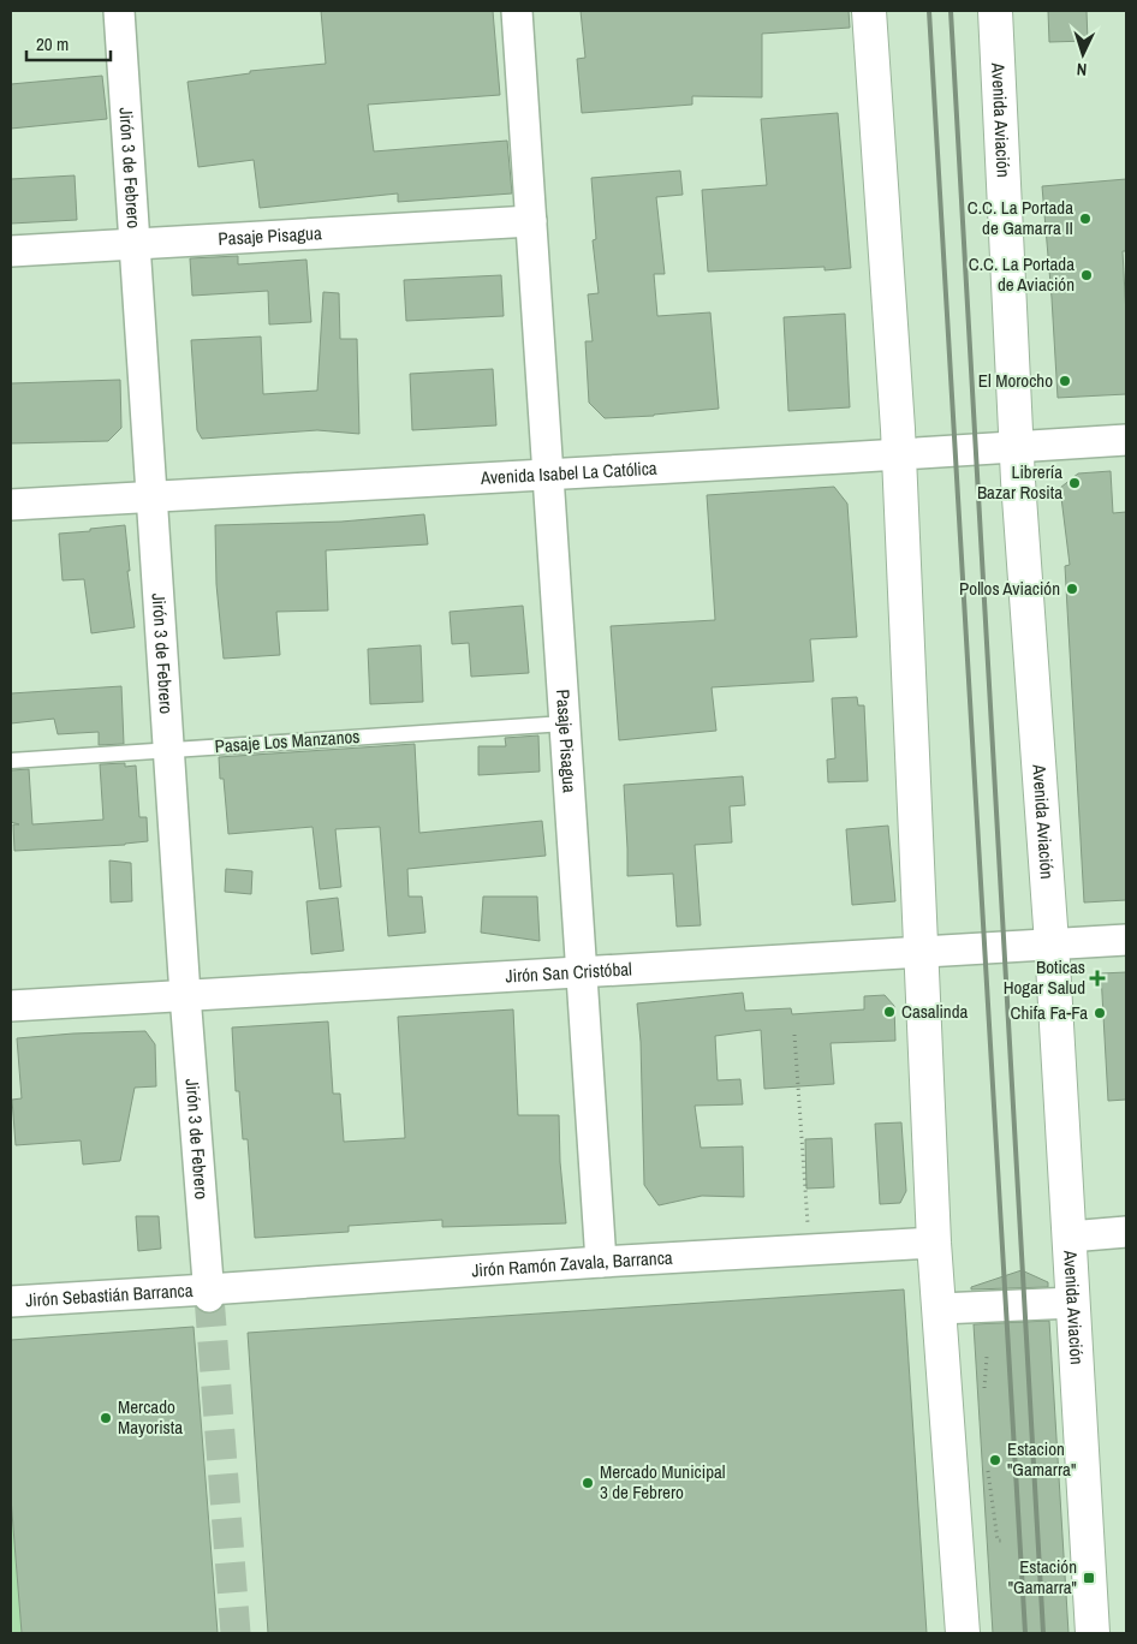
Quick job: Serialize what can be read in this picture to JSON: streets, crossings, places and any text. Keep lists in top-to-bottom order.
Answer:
{
  "streets": {
    "main road": ["Avenida Aviación"],
    "street": [
      "Jirón 3 de Febrero",
      "Pasaje Pisagua",
      "Avenida Isabel La Católica",
      "Jirón San Cristóbal",
      "Jirón Ramón Zavala, Barranca",
      "Jirón Sebastián Barranca"
    ],
    "lane": ["Pasaje Los Manzanos"]
  },
  "crossings": [
    ["Avenida Aviación", "Avenida Isabel La Católica"],
    ["Avenida Aviación", "Jirón San Cristóbal"],
    ["Jirón 3 de Febrero", "Pasaje Pisagua"],
    ["Jirón 3 de Febrero", "Avenida Isabel La Católica"],
    ["Jirón 3 de Febrero", "Pasaje Los Manzanos"],
    ["Jirón 3 de Febrero", "Jirón San Cristóbal"],
    ["Jirón 3 de Febrero", "Jirón Ramón Zavala, Barranca"],
    ["Jirón 3 de Febrero", "Jirón Sebastián Barranca"],
    ["Pasaje Pisagua", "Avenida Isabel La Católica"],
    ["Pasaje Pisagua", "Pasaje Los Manzanos"],
    ["Pasaje Pisagua", "Jirón San Cristóbal"],
    ["Pasaje Pisagua", "Jirón Ramón Zavala, Barranca"],
    ["Jirón Ramón Zavala, Barranca", "Jirón Sebastián Barranca"]
  ],
  "places": {
    "other": [
      "C.C. La Portada de Gamarra II",
      "C.C. La Portada de Aviación",
      "El Morocho",
      "Librería Bazar Rosita",
      "Pollos Aviación",
      "Casalinda",
      "Chifa Fa-Fa",
      "Mercado Mayorista",
      "Estacion \"Gamarra\"",
      "Mercado Municipal 3 de Febrero"
    ],
    "health": ["Boticas Hogar Salud"],
    "transit": ["Estación \"Gamarra\""]
  },
  "scale_bar": "20 m",
  "north": "bottom"
}
